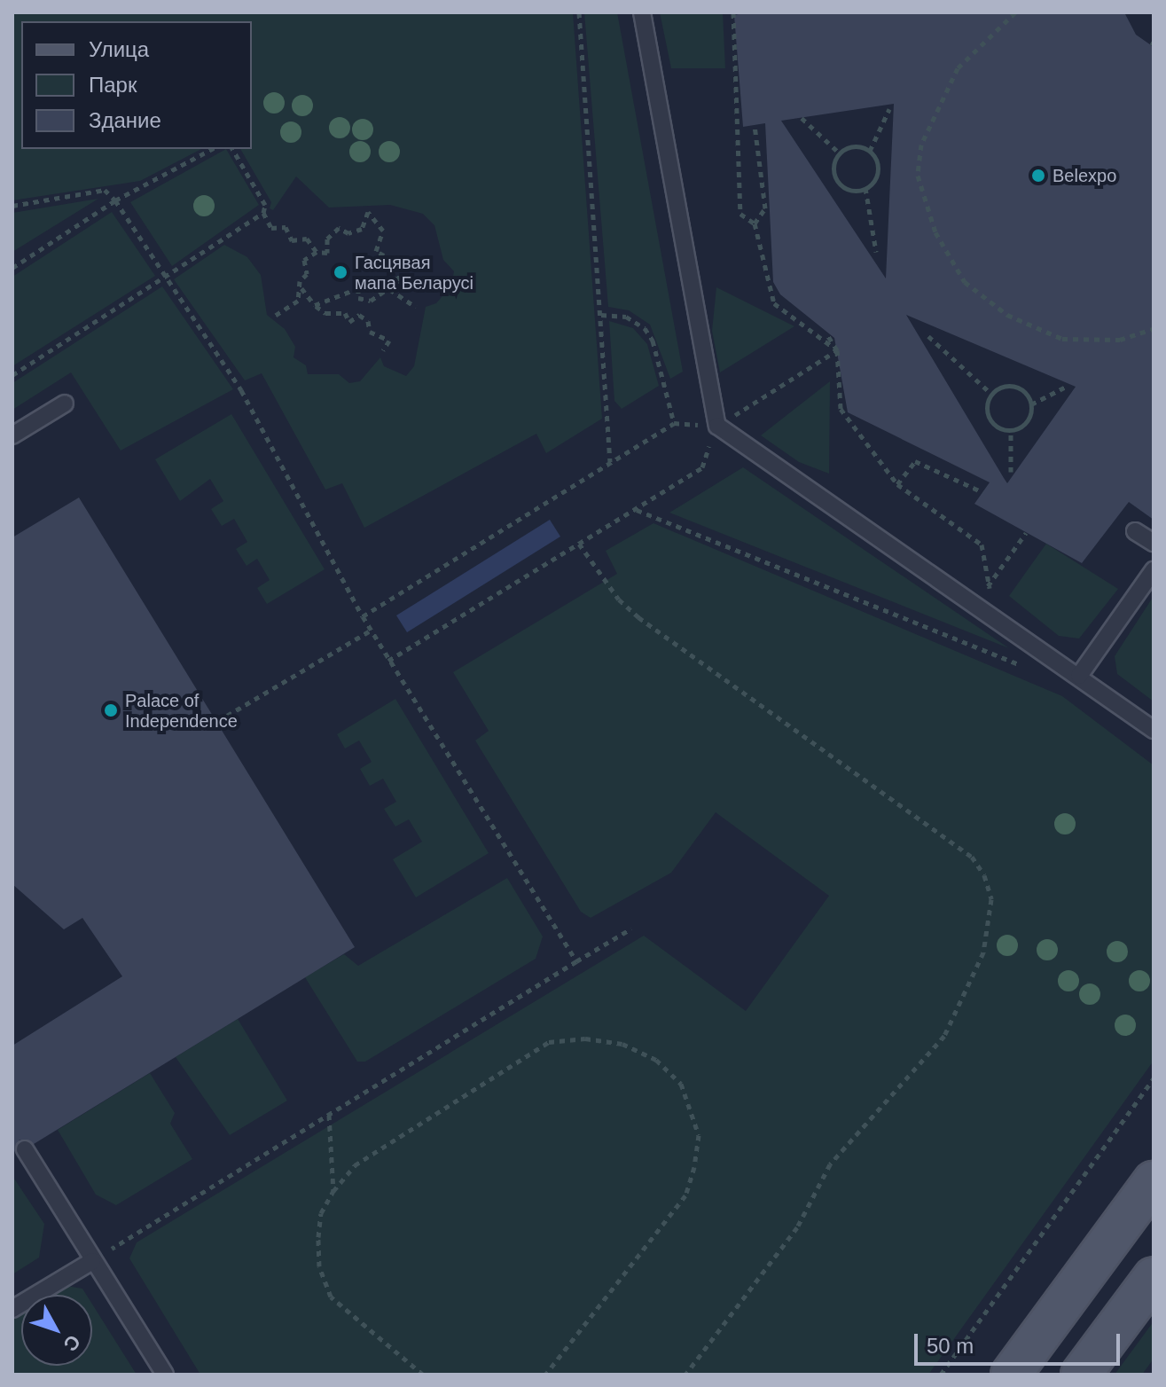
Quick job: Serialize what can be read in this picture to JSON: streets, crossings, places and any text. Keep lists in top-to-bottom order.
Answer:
{
  "places": ["Belexpo", "Гасцявая мапа Беларусі", "Palace of Independence"],
  "legend": ["Улица", "Парк", "Здание"],
  "scale_bar": "50 m",
  "north": "bottom right"
}
